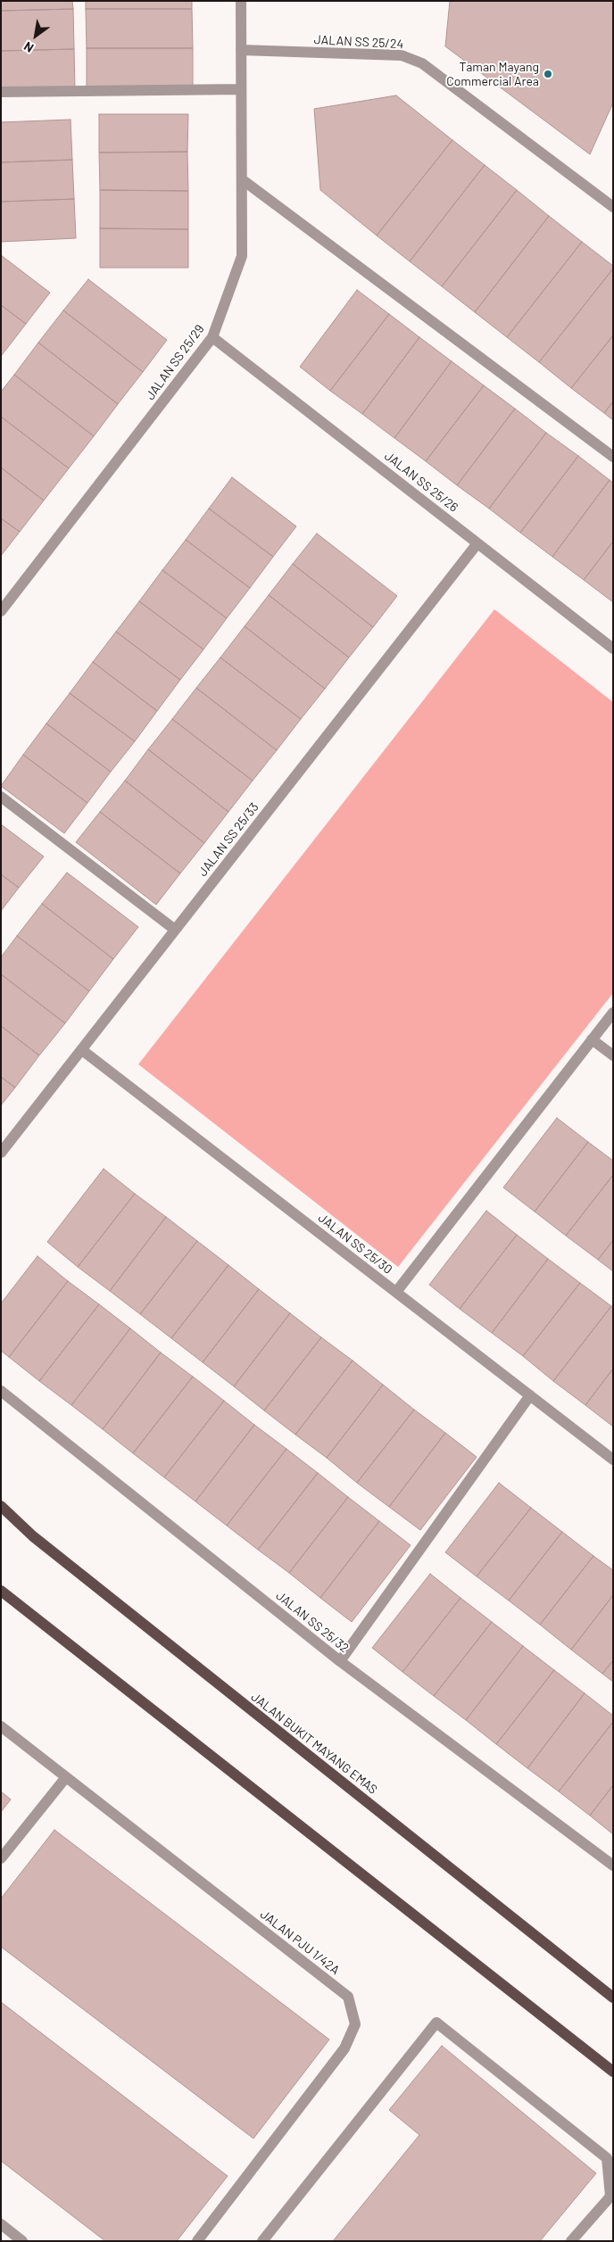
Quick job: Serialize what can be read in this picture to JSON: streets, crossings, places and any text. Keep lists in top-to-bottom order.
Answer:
{
  "streets": {
    "main road": ["JALAN BUKIT MAYANG EMAS"],
    "street": [
      "JALAN SS 25/24",
      "JALAN SS 25/29",
      "JALAN SS 25/26",
      "JALAN SS 25/33",
      "JALAN SS 25/30",
      "JALAN SS 25/32",
      "JALAN PJU 1/42A"
    ]
  },
  "crossings": [
    ["JALAN SS 25/24", "JALAN SS 25/29"],
    ["JALAN SS 25/29", "JALAN SS 25/26"],
    ["JALAN SS 25/26", "JALAN SS 25/33"],
    ["JALAN SS 25/33", "JALAN SS 25/30"]
  ],
  "places": ["Taman Mayang Commercial Area"],
  "north": "bottom left"
}
